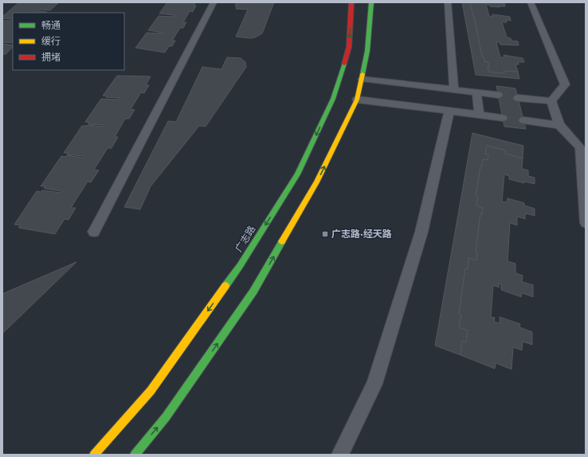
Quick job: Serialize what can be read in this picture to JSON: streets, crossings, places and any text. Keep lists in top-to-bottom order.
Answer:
{
  "streets": {
    "street": ["广志路"]
  },
  "places": {
    "transit": ["广志路·经天路"]
  },
  "legend": ["畅通", "缓行", "拥堵"]
}
